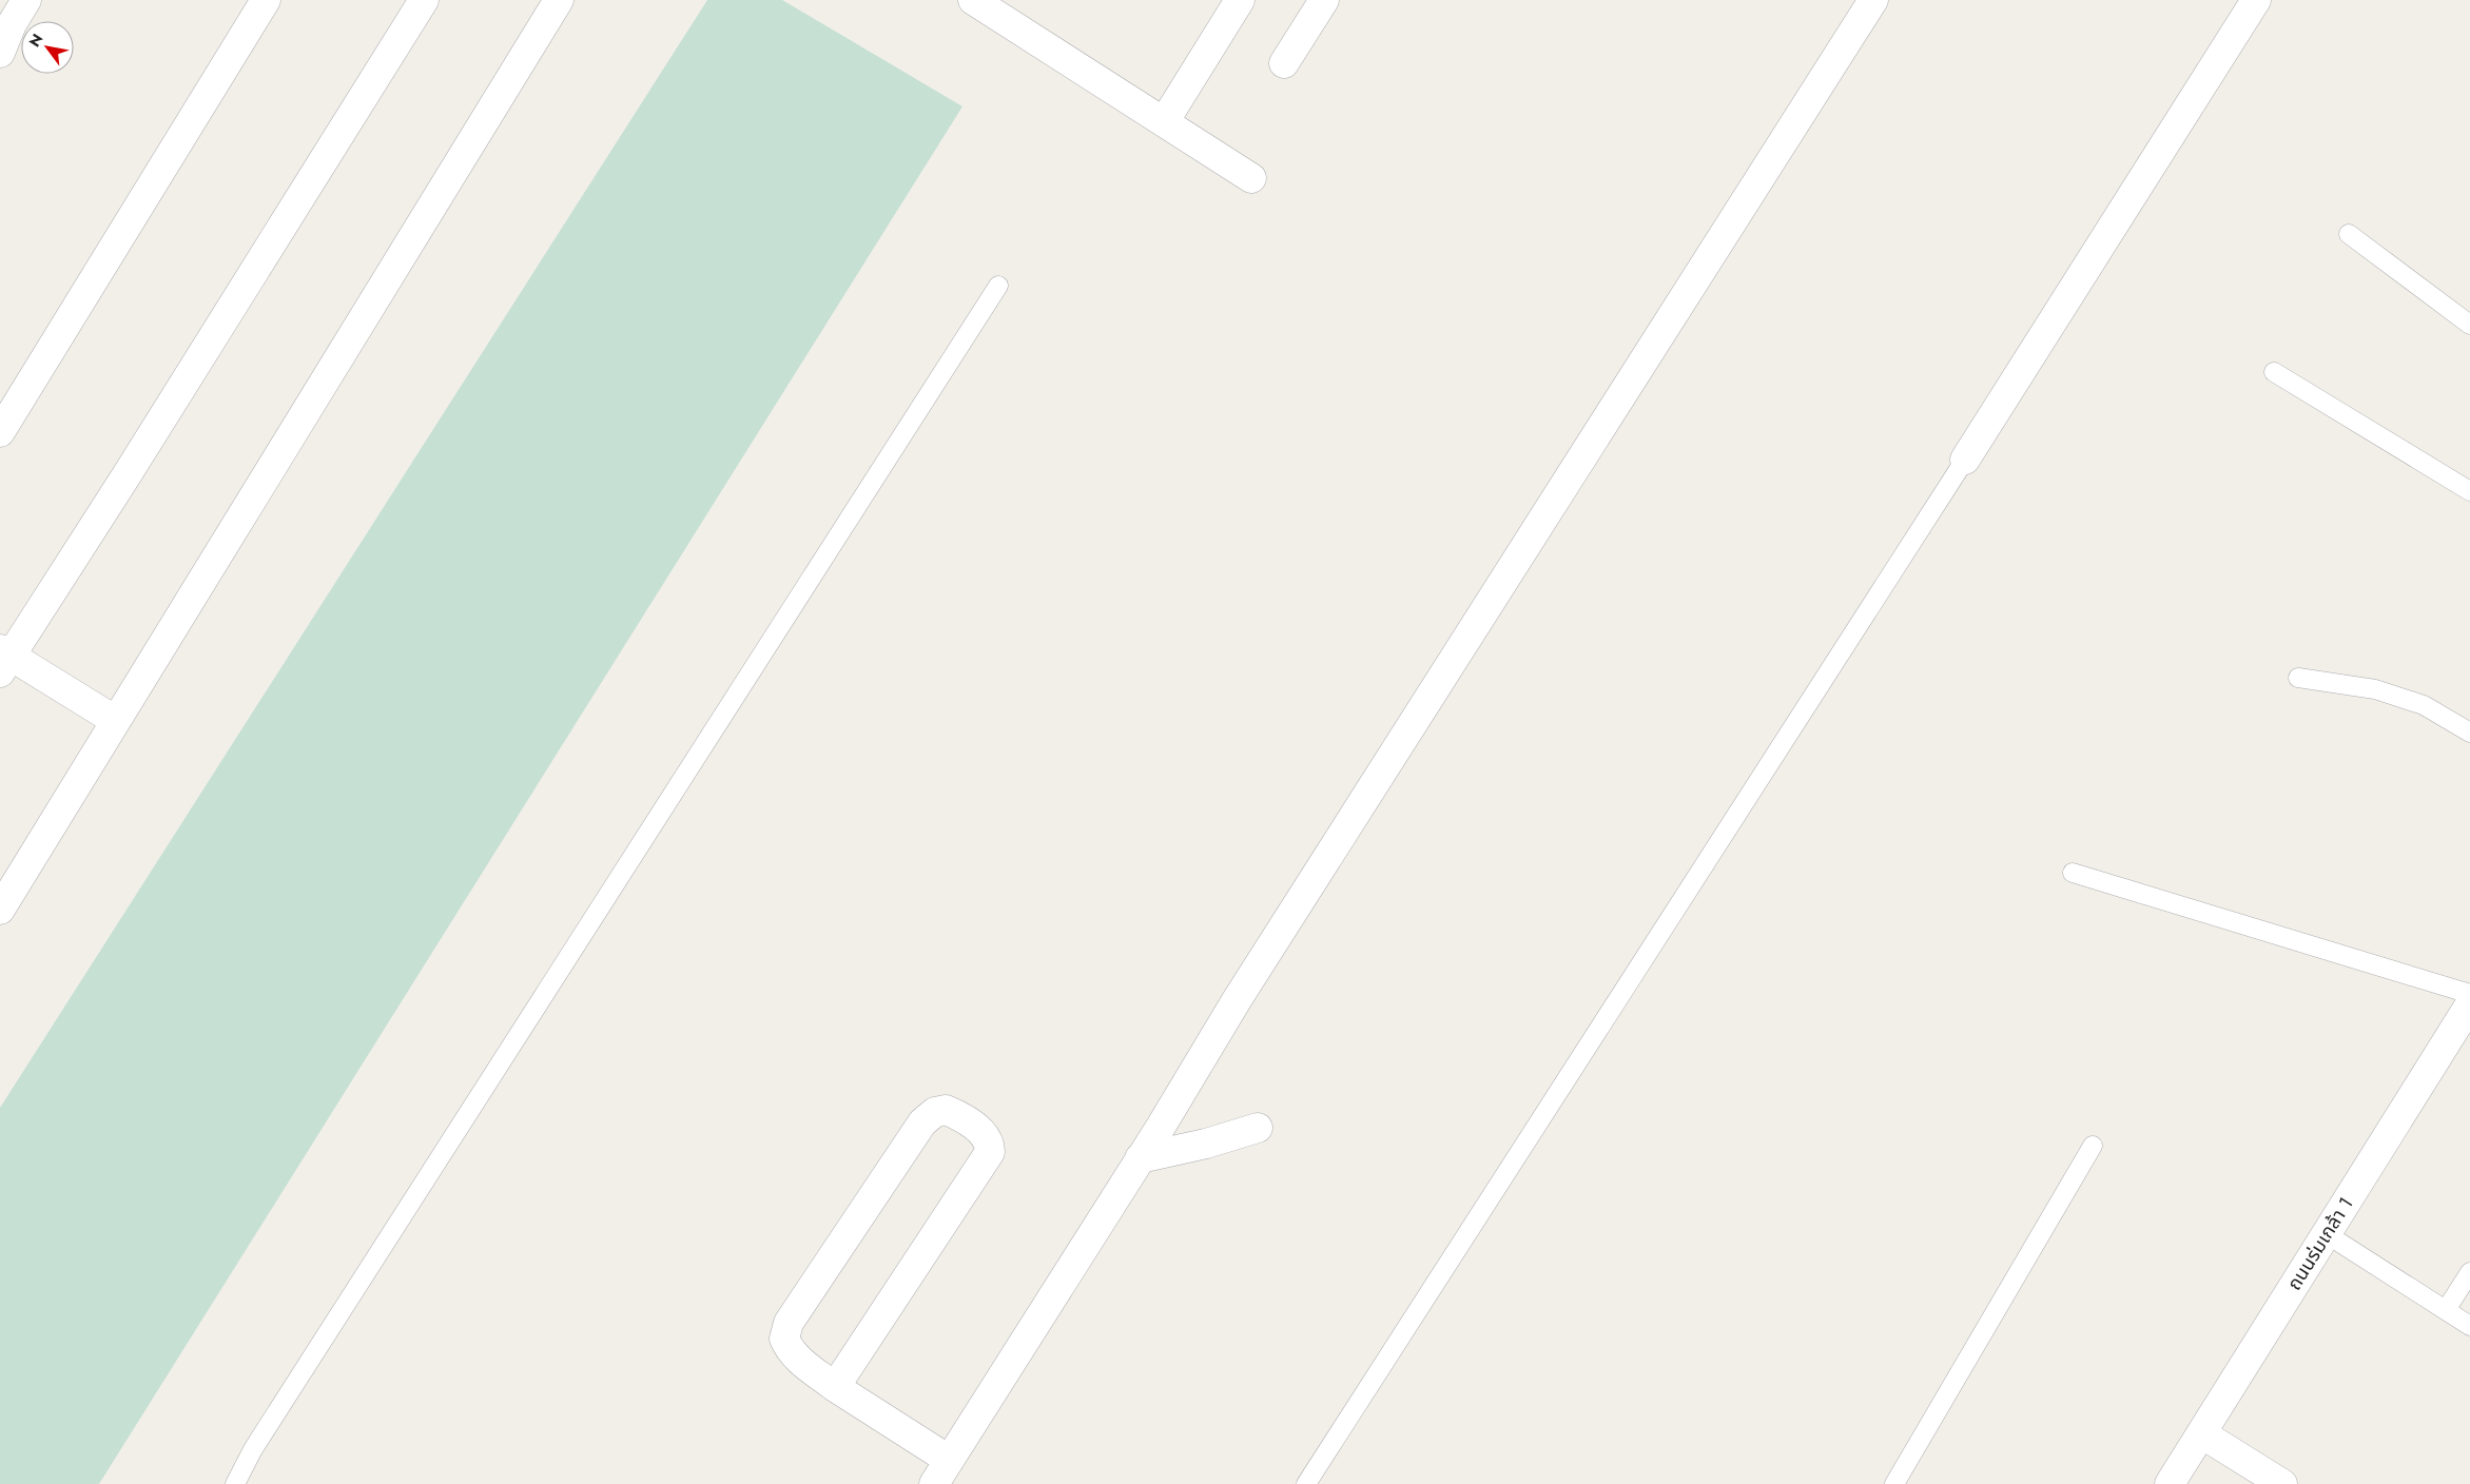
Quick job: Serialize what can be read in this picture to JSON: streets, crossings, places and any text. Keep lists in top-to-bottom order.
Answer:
{
  "streets": {
    "street": ["ถนนร่มเกล้า 1"]
  },
  "north": "top left"
}
